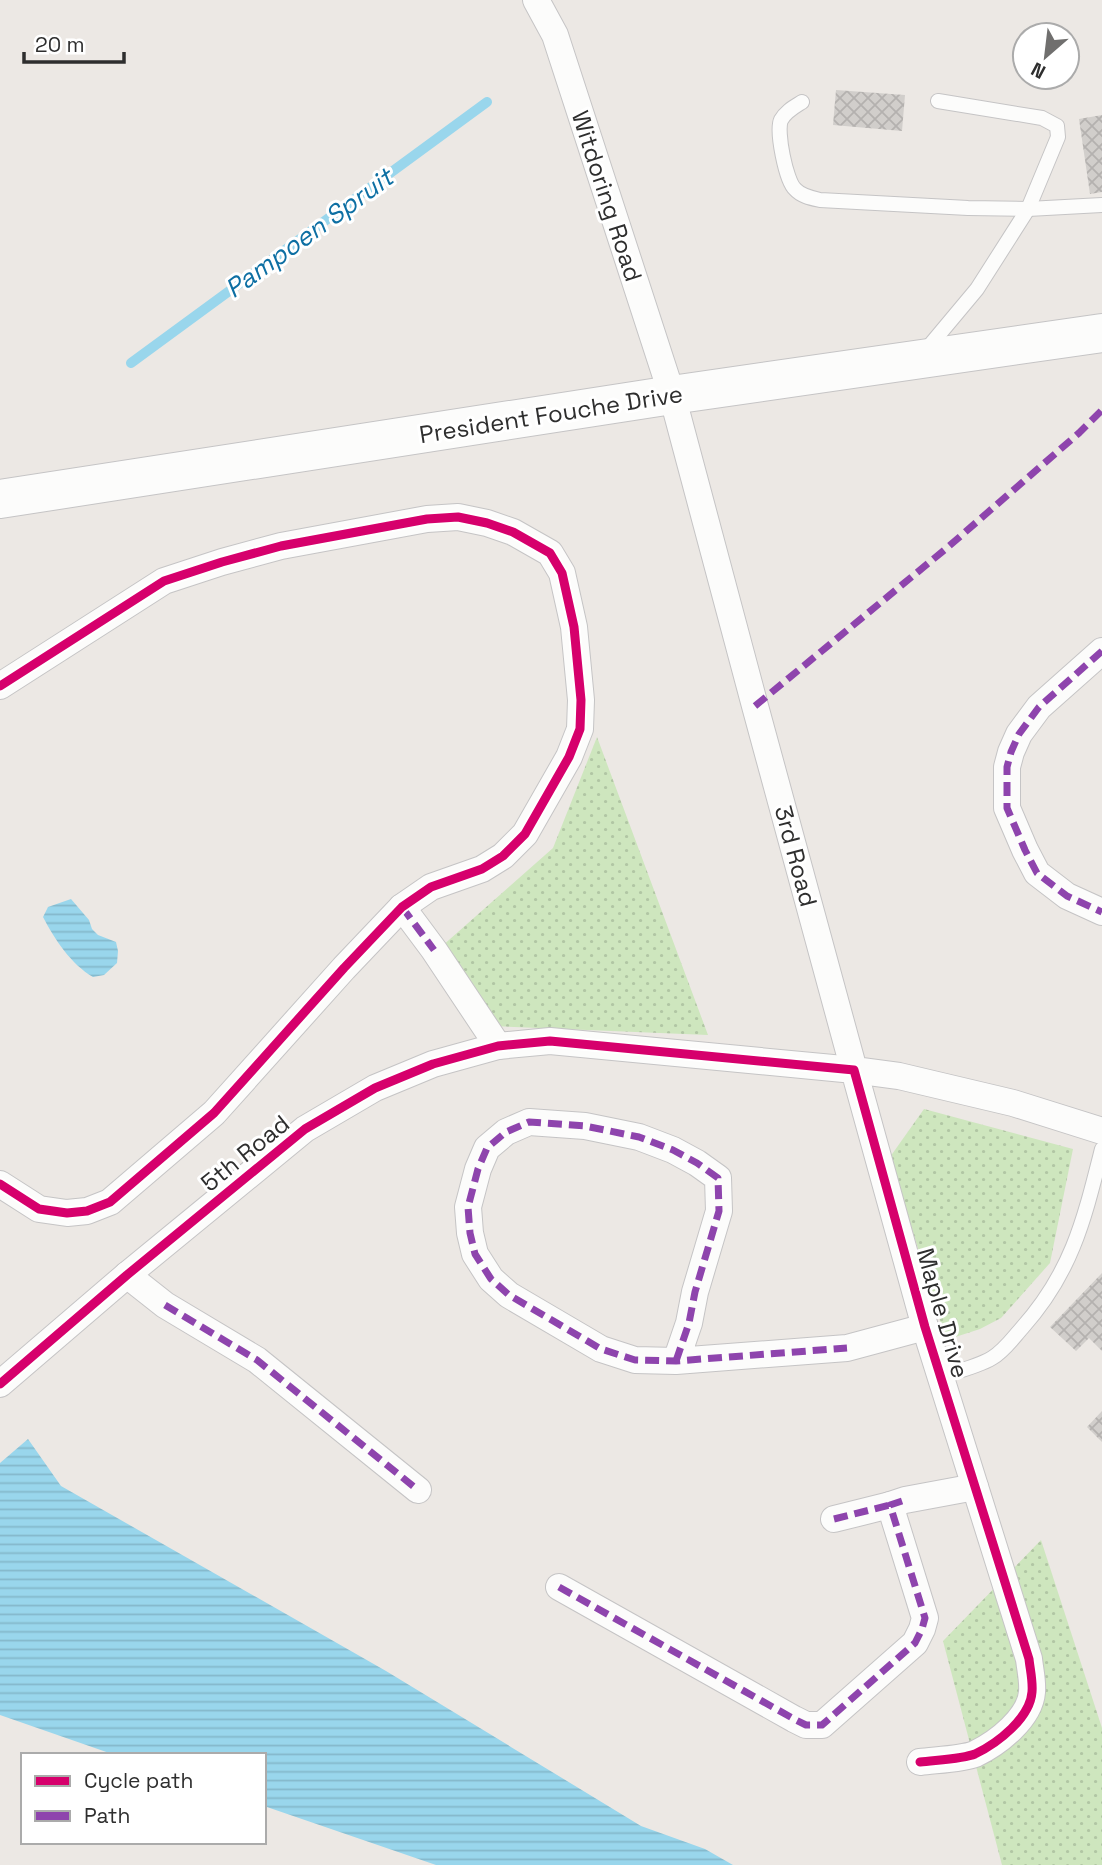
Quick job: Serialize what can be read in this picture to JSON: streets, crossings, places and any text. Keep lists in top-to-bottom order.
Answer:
{
  "streets": {
    "street": [
      "Witdoring Road",
      "President Fouche Drive",
      "3rd Road",
      "5th Road",
      "Maple Drive"
    ]
  },
  "crossings": [
    ["Witdoring Road", "President Fouche Drive"],
    ["Witdoring Road", "3rd Road"],
    ["President Fouche Drive", "3rd Road"],
    ["3rd Road", "5th Road"],
    ["3rd Road", "Maple Drive"],
    ["5th Road", "Maple Drive"]
  ],
  "water": ["Pampoen Spruit"],
  "legend": ["Cycle path", "Path"],
  "scale_bar": "20 m",
  "north": "bottom left"
}
